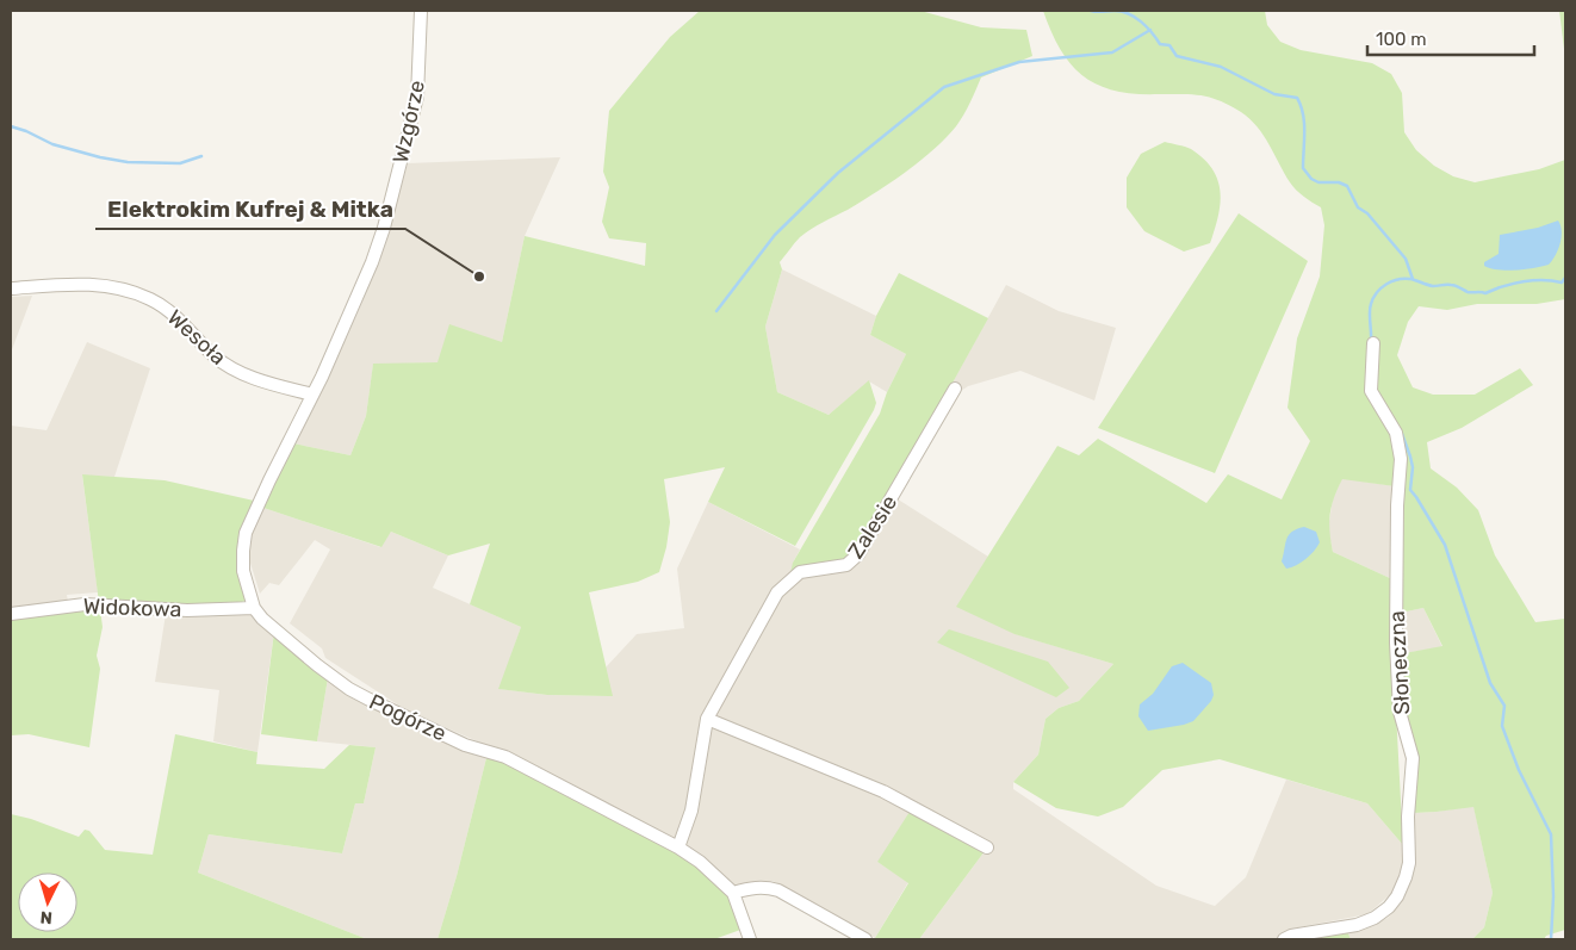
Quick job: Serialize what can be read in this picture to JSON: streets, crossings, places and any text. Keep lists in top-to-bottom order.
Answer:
{
  "streets": {
    "street": [
      "Wzgórze",
      "Wesoła",
      "Zalesie",
      "Widokowa",
      "Słoneczna",
      "Pogórze"
    ]
  },
  "crossings": [
    ["Wzgórze", "Wesoła"],
    ["Wzgórze", "Pogórze"],
    ["Wesoła", "Pogórze"],
    ["Zalesie", "Pogórze"],
    ["Widokowa", "Pogórze"]
  ],
  "places": ["Elektrokim Kufrej & Mitka"],
  "scale_bar": "100 m",
  "north": "bottom"
}
